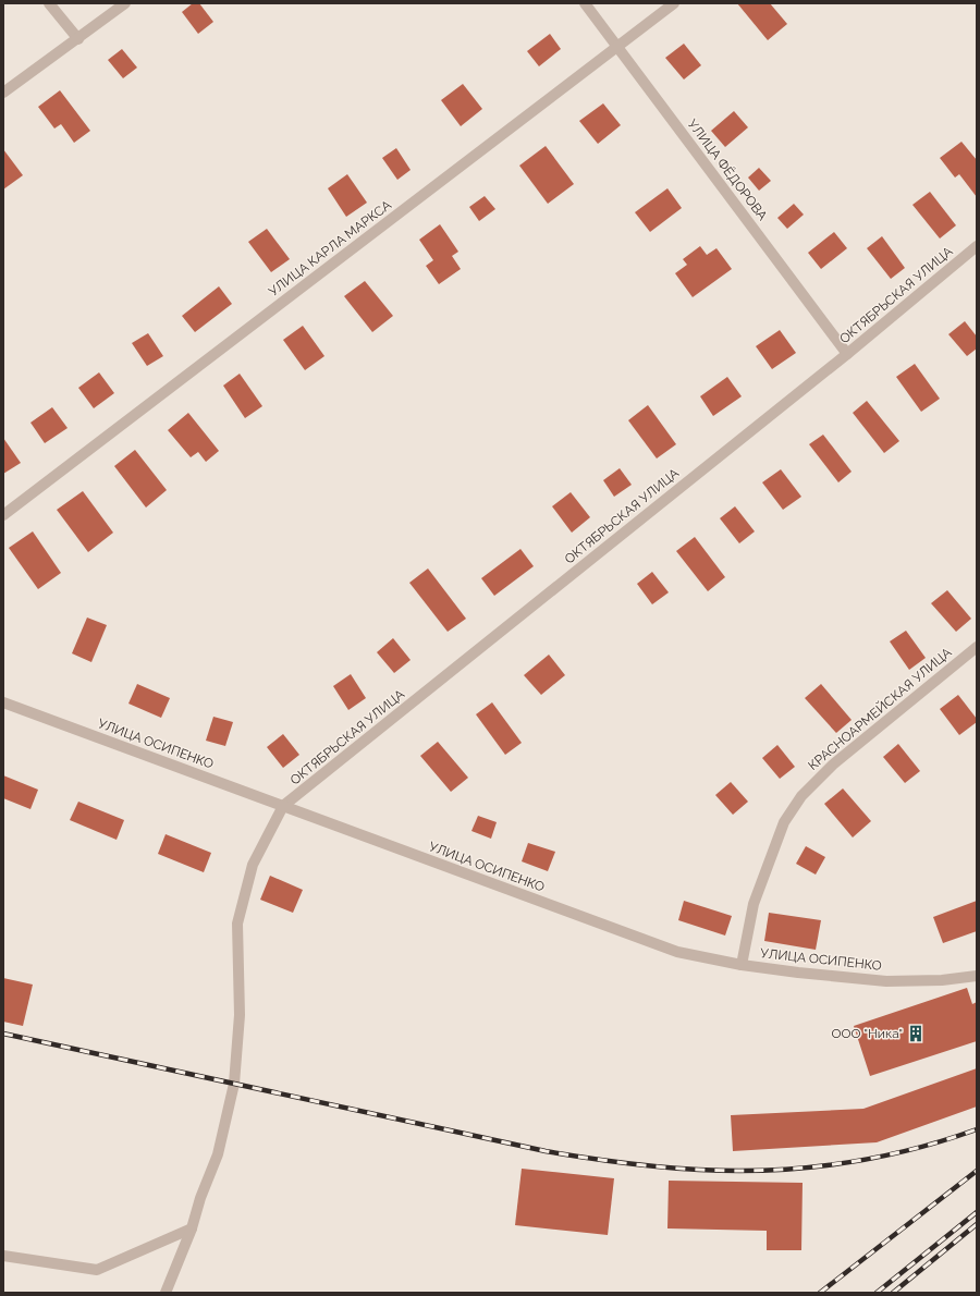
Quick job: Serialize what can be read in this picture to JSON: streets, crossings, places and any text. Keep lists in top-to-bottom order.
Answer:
{
  "streets": {
    "street": [
      "УЛИЦА ФЁДОРОВА",
      "УЛИЦА КАРЛА МАРКСА",
      "ОКТЯБРЬСКАЯ УЛИЦА",
      "КРАСНОАРМЕЙСКАЯ УЛИЦА",
      "УЛИЦА ОСИПЕНКО"
    ]
  },
  "crossings": [
    ["УЛИЦА ФЁДОРОВА", "УЛИЦА КАРЛА МАРКСА"],
    ["УЛИЦА ФЁДОРОВА", "ОКТЯБРЬСКАЯ УЛИЦА"],
    ["ОКТЯБРЬСКАЯ УЛИЦА", "УЛИЦА ОСИПЕНКО"],
    ["КРАСНОАРМЕЙСКАЯ УЛИЦА", "УЛИЦА ОСИПЕНКО"]
  ],
  "places": {
    "building": ["ООО \"Ника\""]
  }
}
